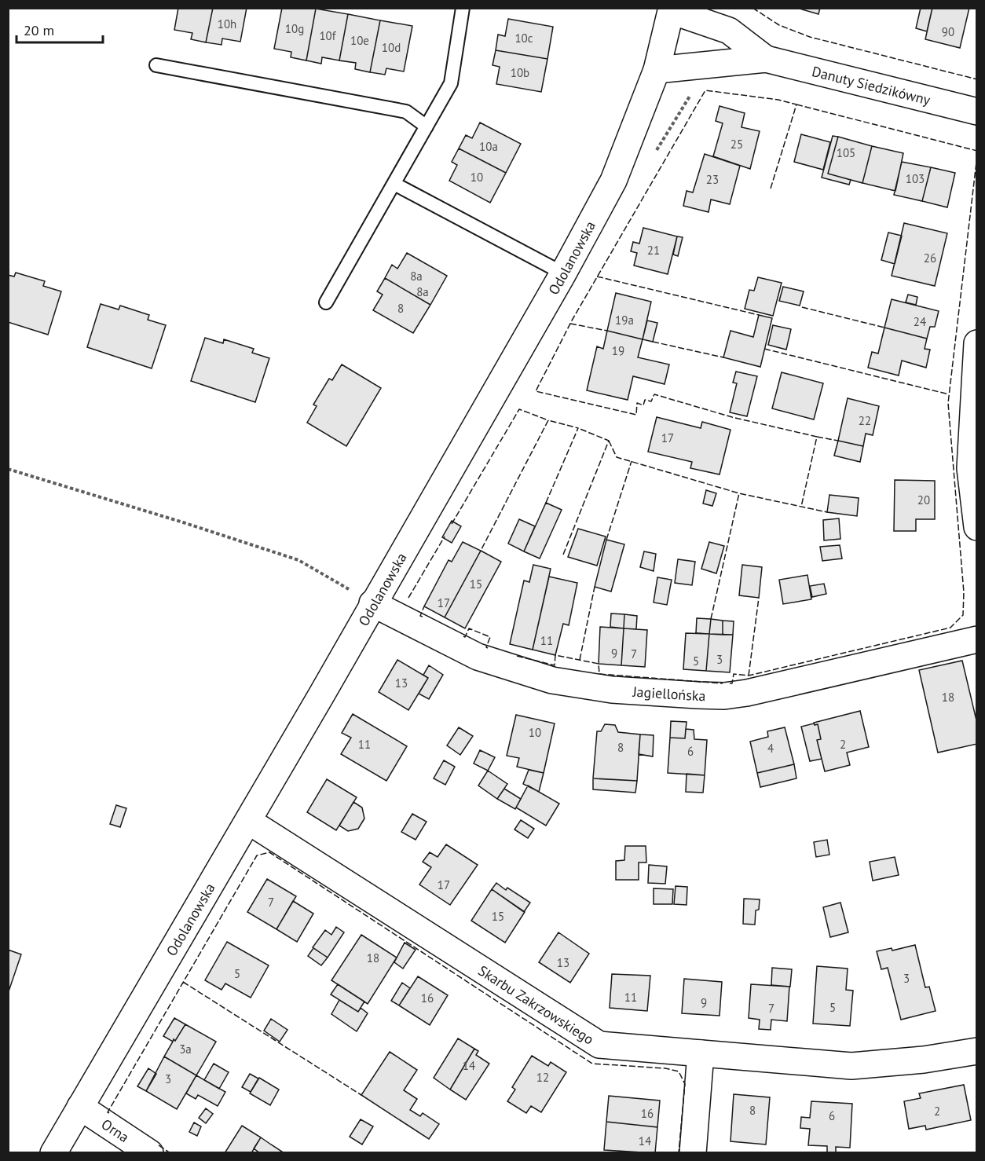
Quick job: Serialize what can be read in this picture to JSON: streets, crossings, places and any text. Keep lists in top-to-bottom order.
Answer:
{
  "streets": {
    "street": [
      "Danuty Siedzikówny",
      "Odolanowska",
      "Jagiellońska",
      "Skarbu Zakrzowskiego",
      "Orna"
    ]
  },
  "crossings": [
    ["Danuty Siedzikówny", "Odolanowska"],
    ["Odolanowska", "Jagiellońska"],
    ["Odolanowska", "Skarbu Zakrzowskiego"],
    ["Odolanowska", "Orna"]
  ],
  "house_numbers": [
    "10h",
    "10g",
    "90",
    "10f",
    "10c",
    "10e",
    "10d",
    "10b",
    "25",
    "10a",
    "105",
    "10",
    "103",
    "23",
    "21",
    "26",
    "8a",
    "8a",
    "8",
    "19a",
    "24",
    "19",
    "22",
    "17",
    "20",
    "15",
    "17",
    "11",
    "9",
    "7",
    "3",
    "5",
    "13",
    "18",
    "10",
    "11",
    "2",
    "8",
    "4",
    "6",
    "17",
    "7",
    "15",
    "18",
    "13",
    "5",
    "3",
    "11",
    "16",
    "9",
    "5",
    "7",
    "3a",
    "14",
    "12",
    "3",
    "8",
    "2",
    "16",
    "6",
    "14"
  ],
  "scale_bar": "20 m"
}
